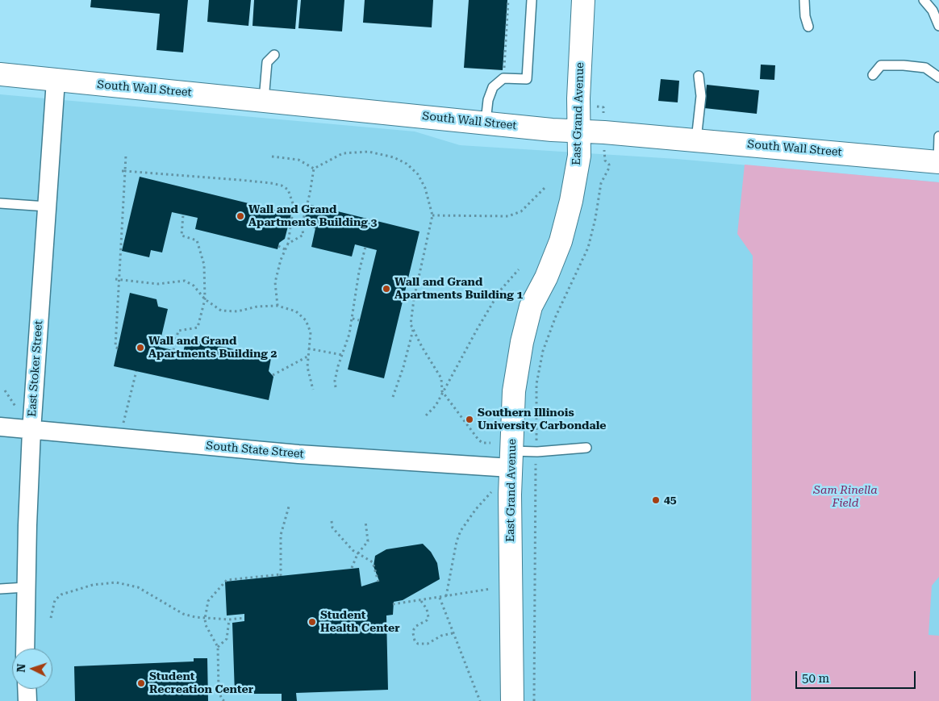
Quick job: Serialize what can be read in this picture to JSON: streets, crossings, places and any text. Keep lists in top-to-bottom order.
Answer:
{
  "streets": {
    "main road": ["South Wall Street", "East Grand Avenue"],
    "street": ["East Stoker Street", "South State Street"]
  },
  "crossings": [
    ["South Wall Street", "East Grand Avenue"],
    ["South Wall Street", "East Stoker Street"],
    ["East Grand Avenue", "South State Street"],
    ["East Stoker Street", "South State Street"]
  ],
  "parks": ["Sam Rinella Field"],
  "places": [
    "Wall and Grand Apartments Building 3",
    "Wall and Grand Apartments Building 1",
    "Wall and Grand Apartments Building 2",
    "Southern Illinois University Carbondale",
    "45",
    "Student Health Center",
    "Student Recreation Center"
  ],
  "scale_bar": "50 m",
  "north": "left"
}
